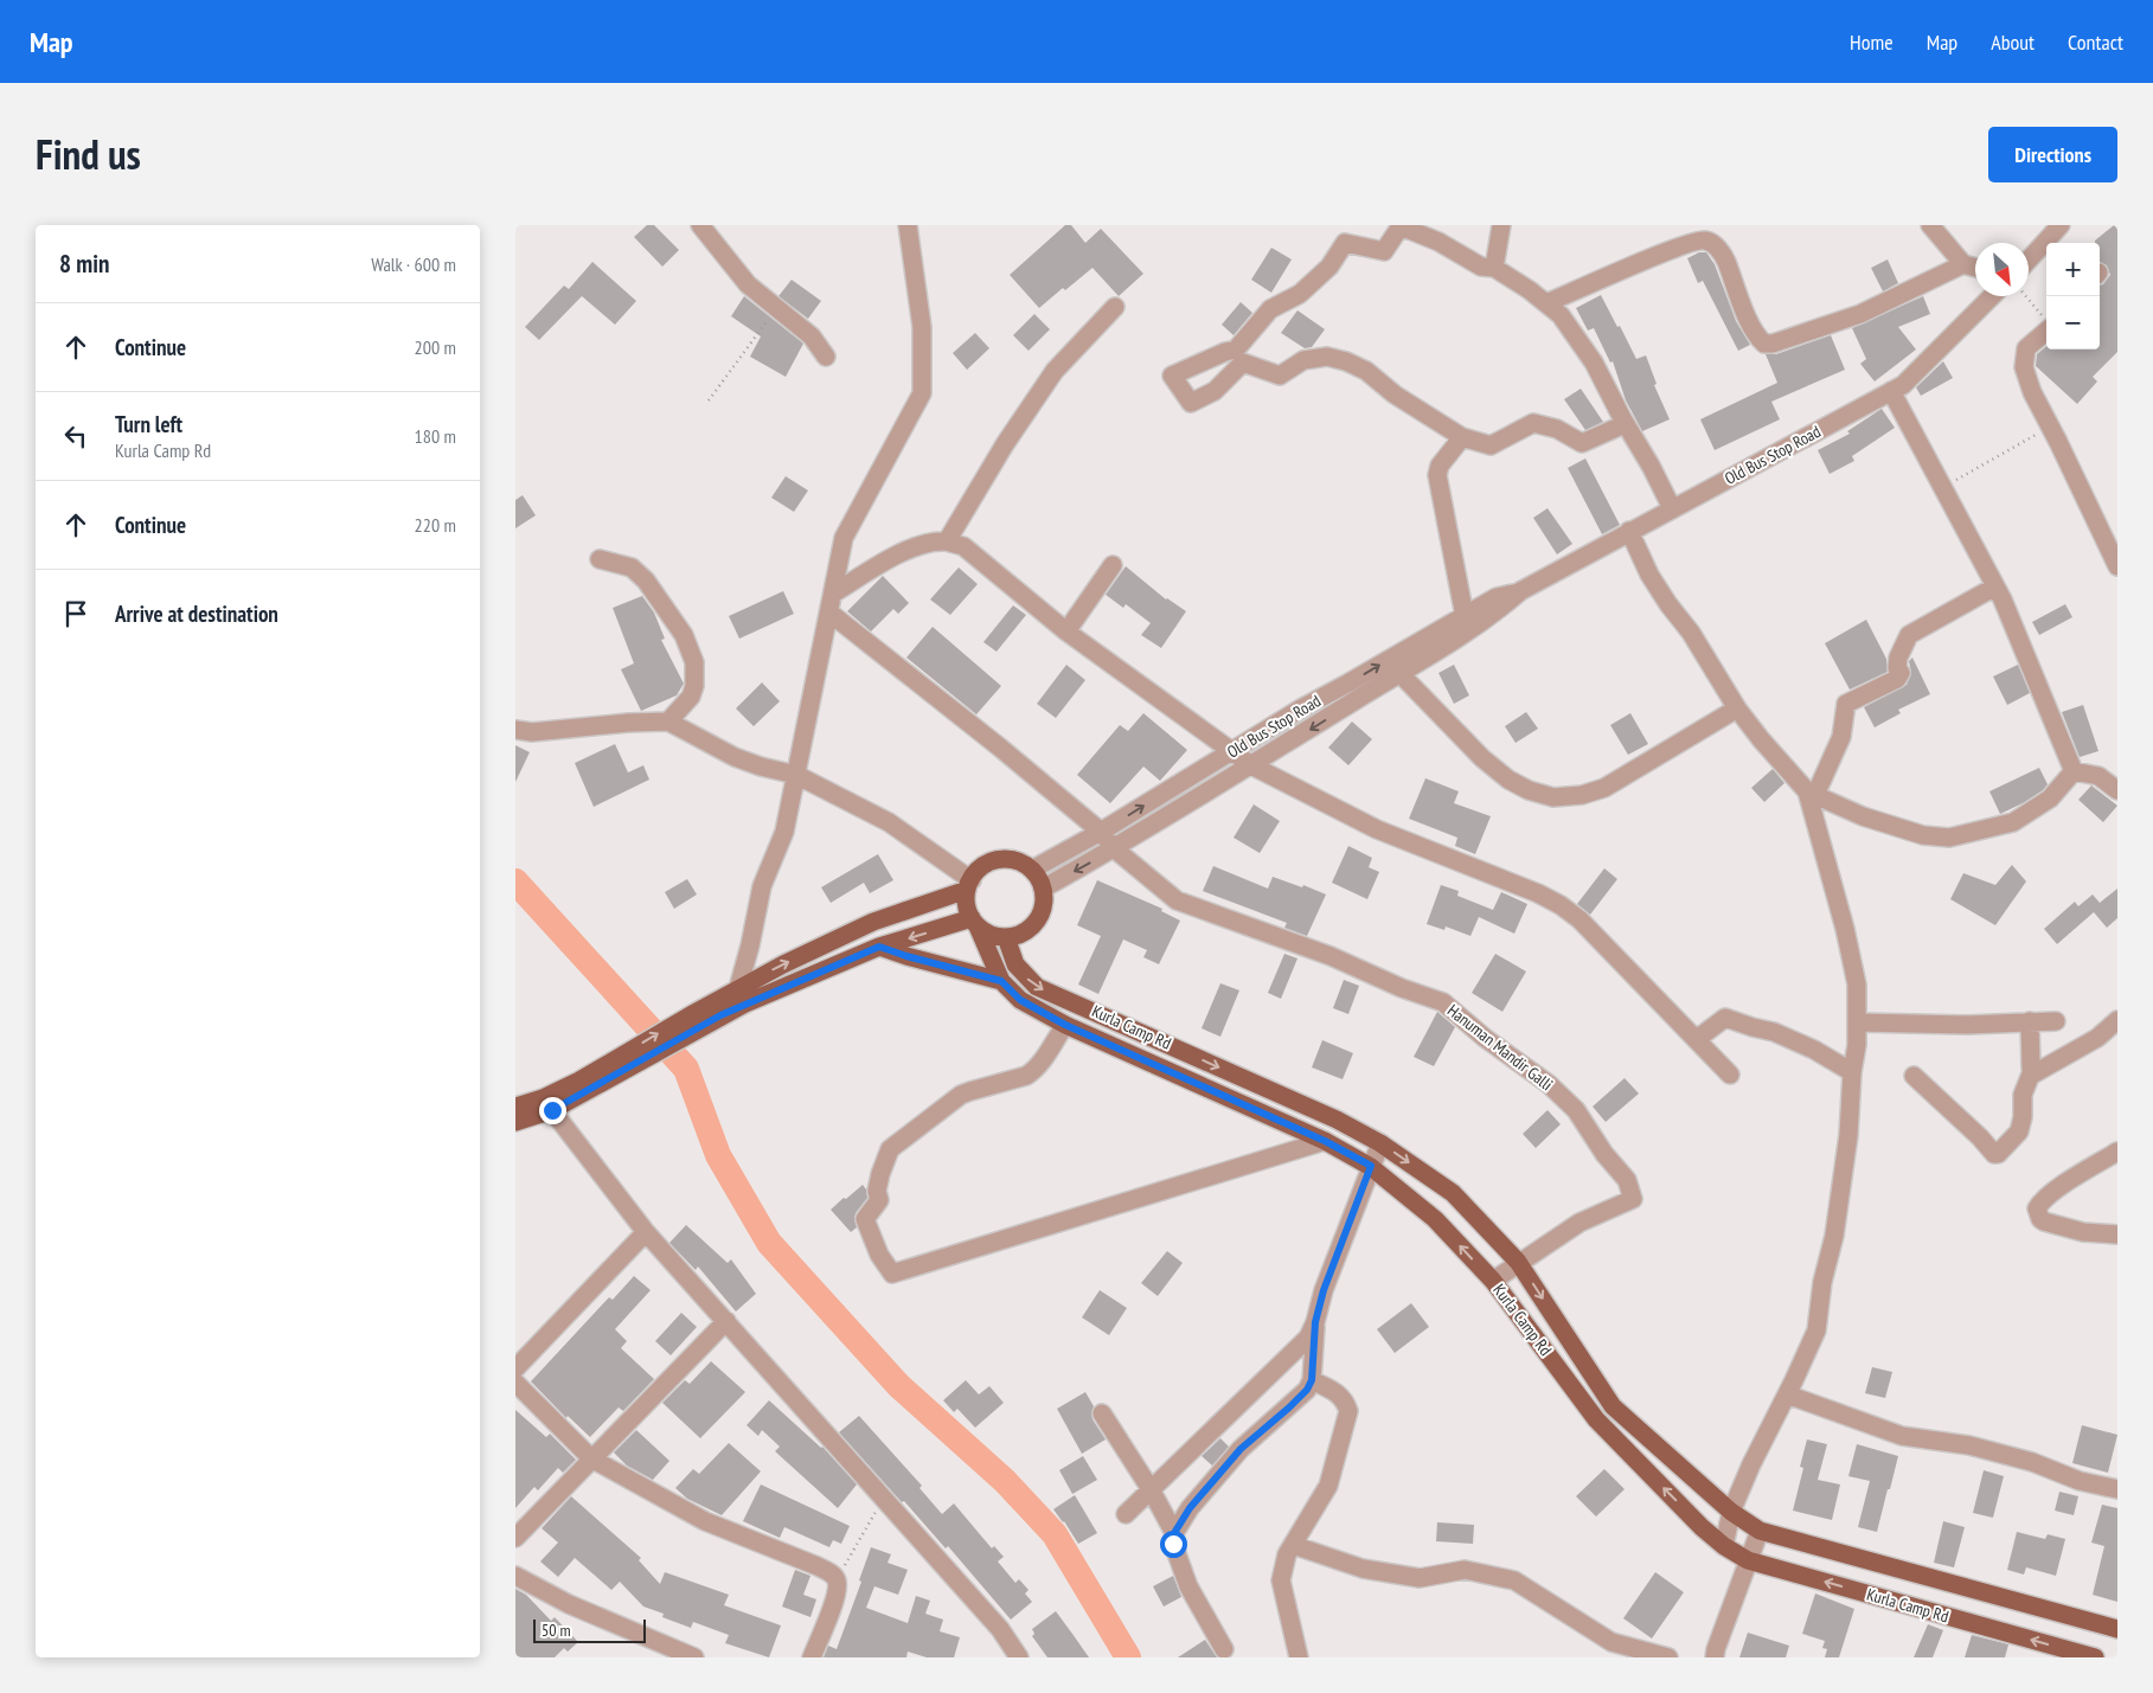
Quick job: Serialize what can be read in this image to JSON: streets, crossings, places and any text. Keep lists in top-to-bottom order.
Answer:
{
  "streets": {
    "main road": ["Kurla Camp Rd"],
    "street": ["Old Bus Stop Road", "Hanuman Mandir Galli"]
  },
  "crossings": [
    ["Old Bus Stop Road", "Kurla Camp Rd"],
    ["Old Bus Stop Road", "Hanuman Mandir Galli"],
    ["Kurla Camp Rd", "Hanuman Mandir Galli"]
  ],
  "scale_bar": "50 m",
  "north": "bottom right",
  "page": {
    "header": "Map",
    "nav": [
      "Home",
      "Map",
      "About",
      "Contact"
    ],
    "title": "Find us",
    "buttons": "Directions",
    "heading": ["8 min", "Walk · 600 m"],
    "map_buttons": ["+", "−"],
    "list": [
      ["Continue", "200 m"],
      ["Turn left", "Kurla Camp Rd", "180 m"],
      ["Continue", "220 m"],
      "Arrive at destination"
    ],
    "scale": "50 m"
  }
}
